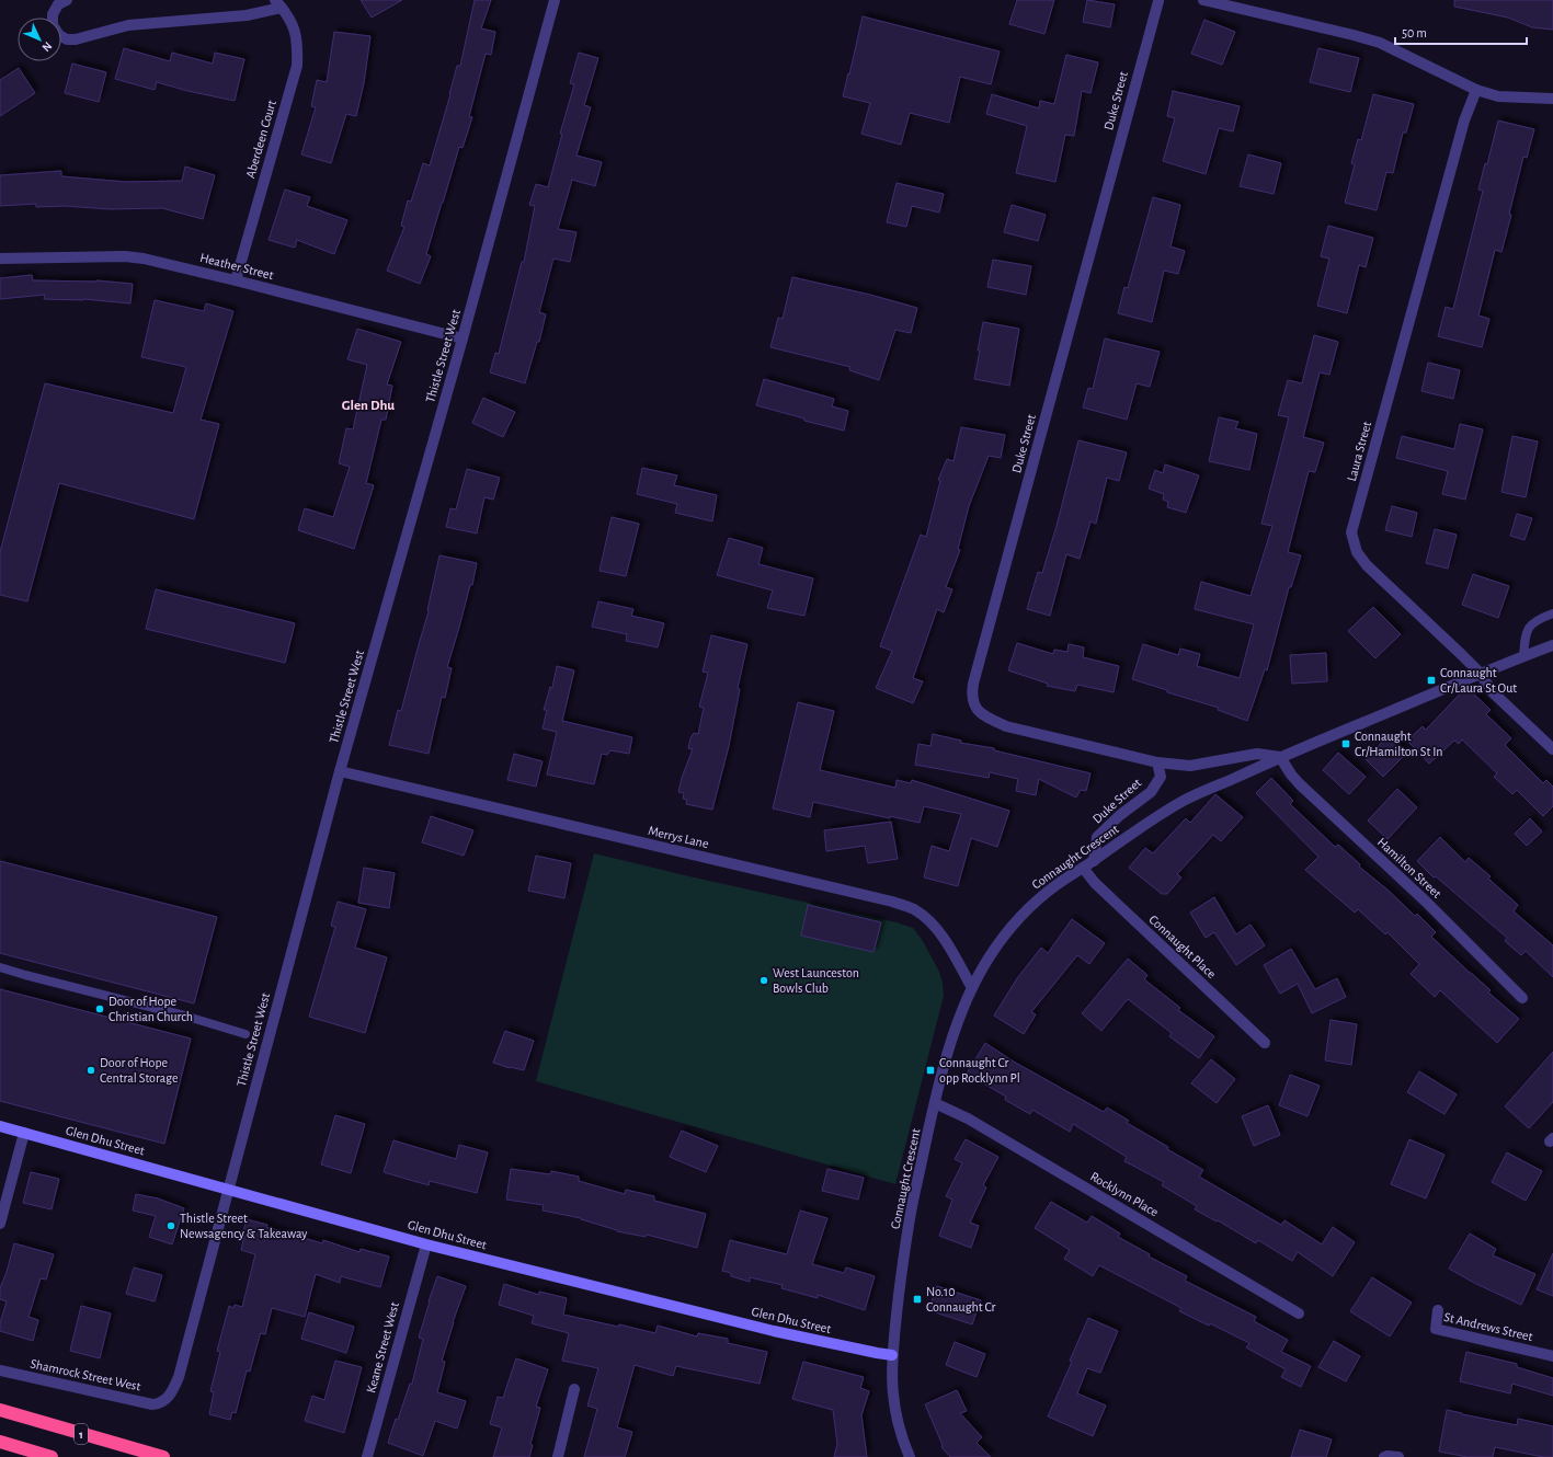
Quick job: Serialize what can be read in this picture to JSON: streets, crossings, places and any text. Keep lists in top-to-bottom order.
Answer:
{
  "streets": {
    "highway": ["1"],
    "street": [
      "Duke Street",
      "Aberdeen Court",
      "Heather Street",
      "Thistle Street West",
      "Laura Street",
      "Merrys Lane",
      "Connaught Crescent",
      "Hamilton Street",
      "Connaught Place",
      "Glen Dhu Street",
      "Rocklynn Place",
      "St Andrews Street",
      "Keane Street West",
      "Shamrock Street West"
    ]
  },
  "crossings": [
    ["Duke Street", "Connaught Crescent"],
    ["Duke Street", "Hamilton Street"],
    ["Aberdeen Court", "Heather Street"],
    ["Heather Street", "Thistle Street West"],
    ["Thistle Street West", "Merrys Lane"],
    ["Thistle Street West", "Glen Dhu Street"],
    ["Thistle Street West", "Shamrock Street West"],
    ["Laura Street", "Connaught Crescent"],
    ["Merrys Lane", "Connaught Crescent"],
    ["Connaught Crescent", "Hamilton Street"],
    ["Connaught Crescent", "Connaught Place"],
    ["Connaught Crescent", "Glen Dhu Street"],
    ["Connaught Crescent", "Rocklynn Place"],
    ["Glen Dhu Street", "Keane Street West"]
  ],
  "districts": ["Glen Dhu"],
  "places": {
    "transit": [
      "Connaught Cr/Laura St Out",
      "Connaught Cr/Hamilton St In",
      "Connaught Cr opp Rocklynn Pl",
      "No.10 Connaught Cr"
    ],
    "other": [
      "West Launceston Bowls Club",
      "Door of Hope Christian Church",
      "Door of Hope Central Storage",
      "Thistle Street Newsagency & Takeaway"
    ]
  },
  "scale_bar": "50 m",
  "north": "bottom right"
}
